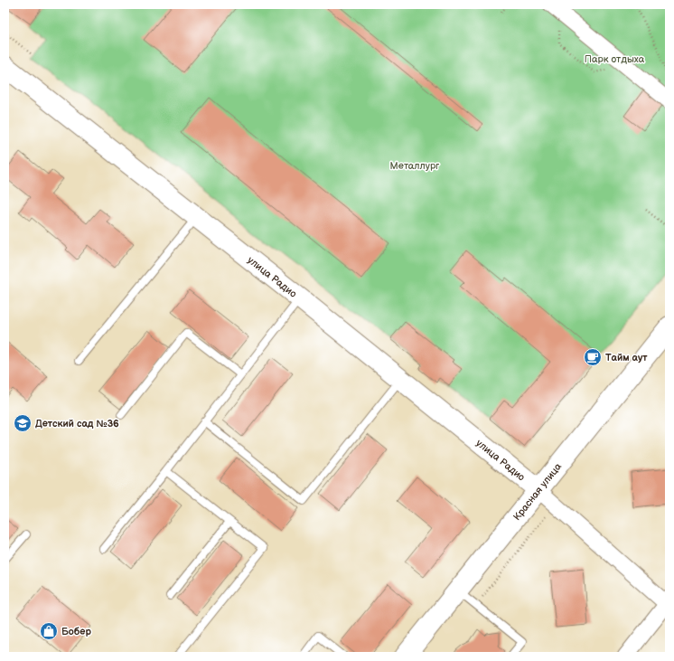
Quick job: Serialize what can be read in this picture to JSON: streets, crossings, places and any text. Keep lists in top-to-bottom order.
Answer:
{
  "streets": {
    "main road": ["улица Радио", "Красная улица"]
  },
  "crossings": [
    ["улица Радио", "Красная улица"]
  ],
  "parks": ["Парк отдыха", "Металлург"],
  "places": {
    "cafe": ["Тайм аут"],
    "school or university": ["Детский сад №36"],
    "shop": ["Бобер"]
  }
}
